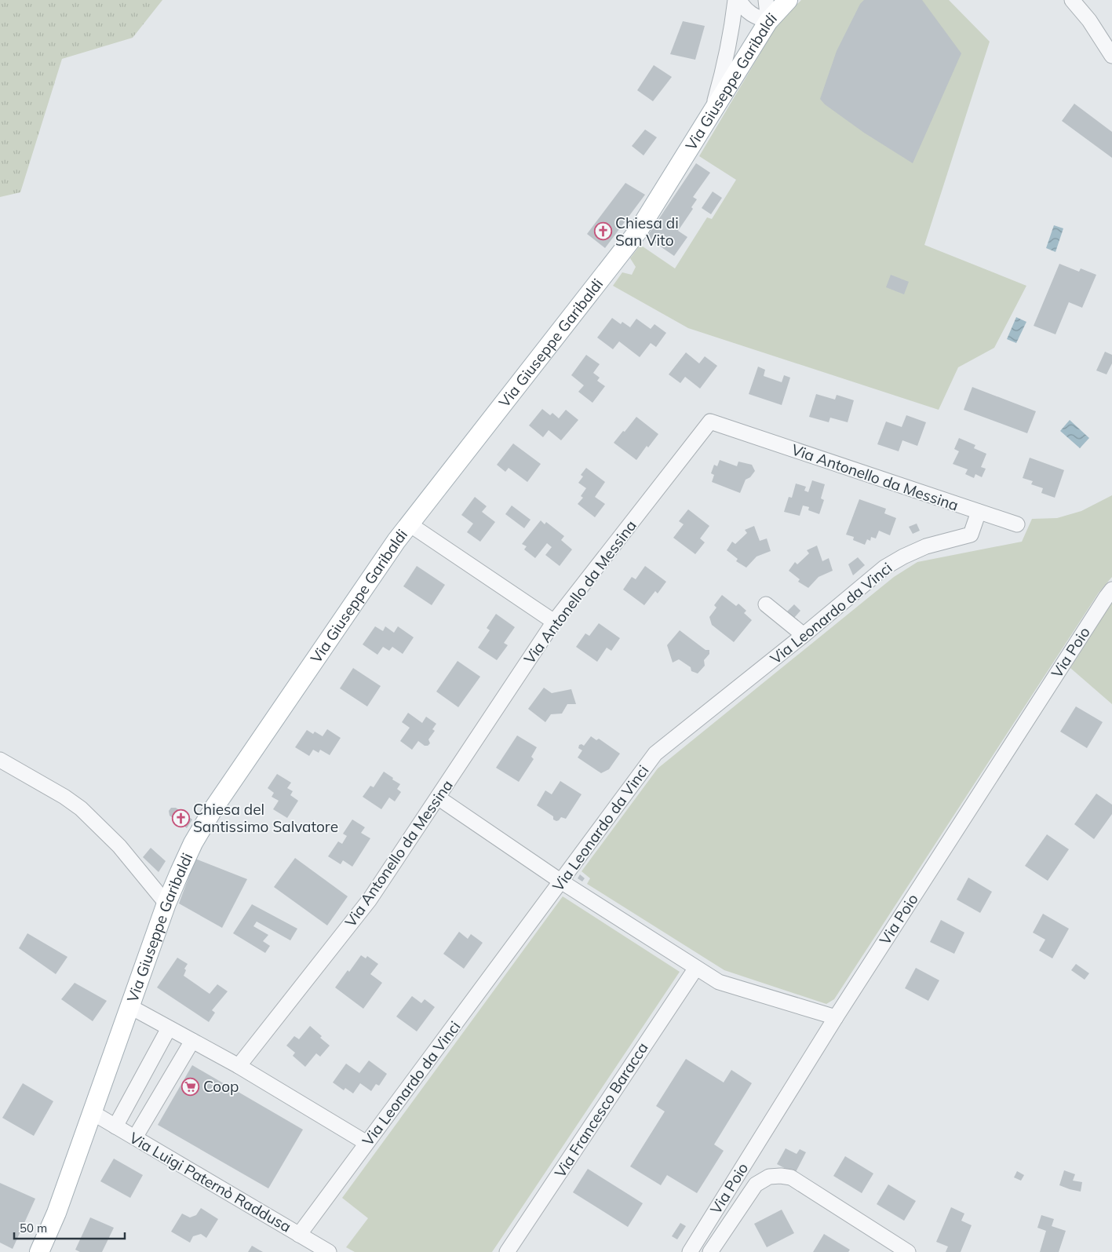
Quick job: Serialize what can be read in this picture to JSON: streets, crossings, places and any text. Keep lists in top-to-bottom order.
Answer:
{
  "streets": {
    "main road": ["Via Giuseppe Garibaldi"],
    "street": [
      "Via Antonello da Messina",
      "Via Leonardo da Vinci",
      "Via Poio",
      "Via Francesco Baracca",
      "Via Luigi Paternò Raddusa"
    ]
  },
  "crossings": [
    ["Via Giuseppe Garibaldi", "Via Luigi Paternò Raddusa"],
    ["Via Antonello da Messina", "Via Leonardo da Vinci"],
    ["Via Leonardo da Vinci", "Via Luigi Paternò Raddusa"]
  ],
  "places": {
    "church": ["Chiesa di San Vito", "Chiesa del Santissimo Salvatore"],
    "supermarket": ["Coop"]
  },
  "scale_bar": "50 m"
}
